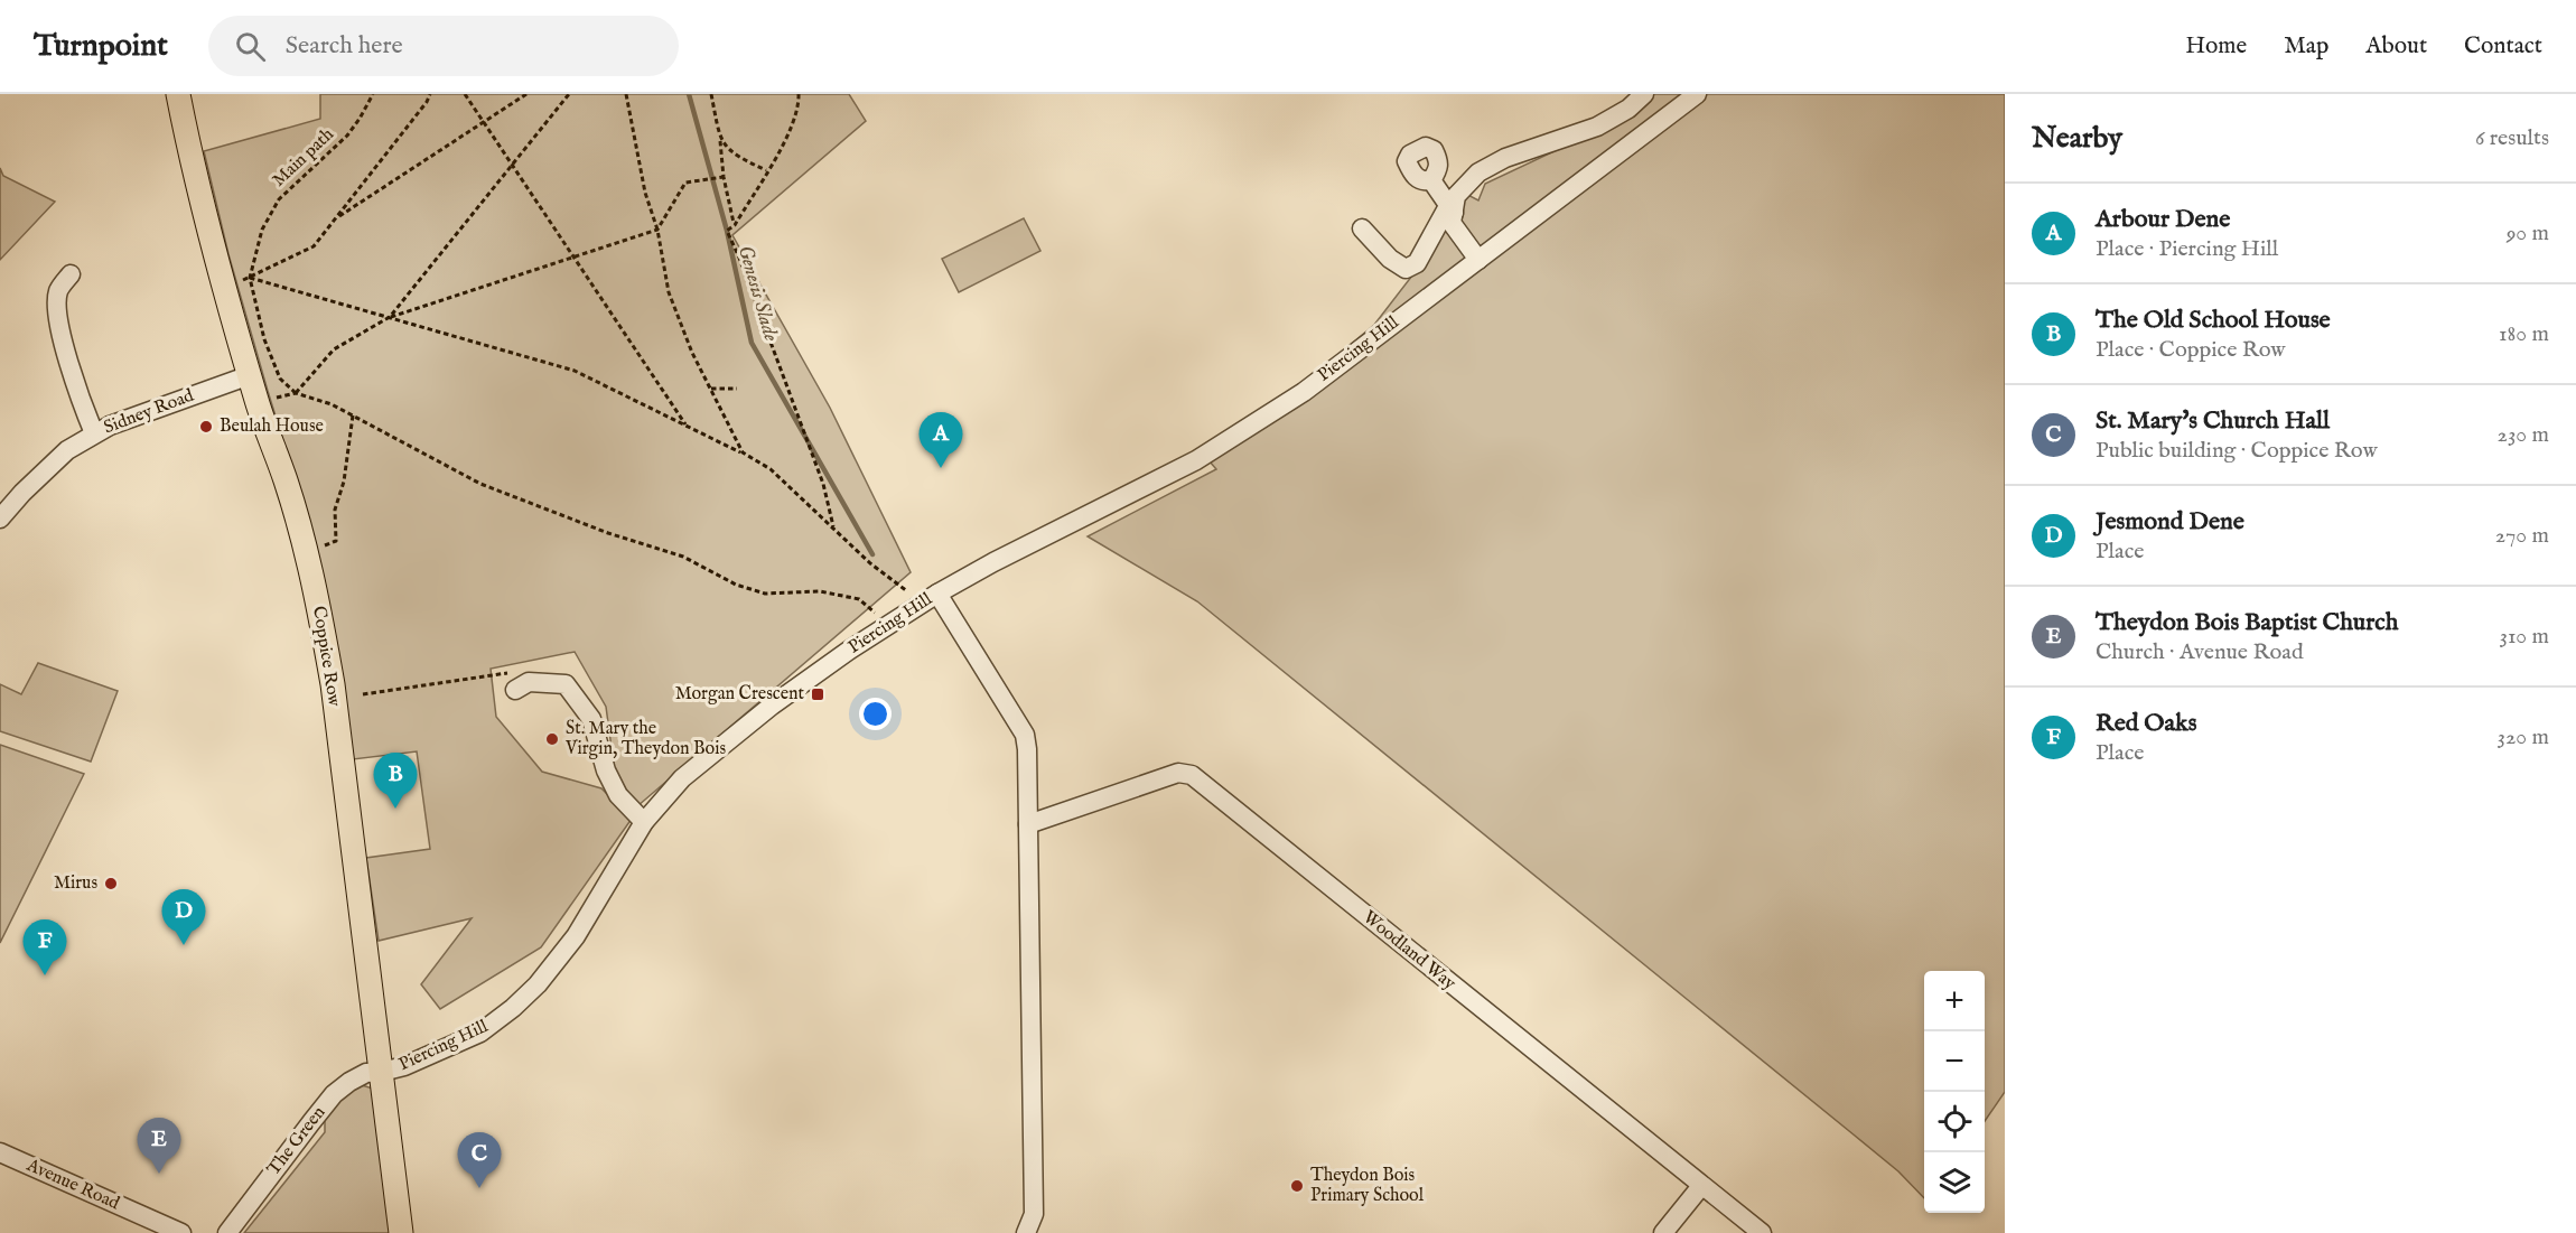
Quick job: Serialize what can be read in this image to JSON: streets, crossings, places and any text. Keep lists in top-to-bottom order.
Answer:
{
  "streets": {
    "main road": ["Coppice Row"],
    "street": [
      "Piercing Hill",
      "Sidney Road",
      "Woodland Way",
      "The Green",
      "Avenue Road"
    ],
    "path": ["Main path"]
  },
  "crossings": [
    ["Piercing Hill", "Coppice Row"],
    ["Piercing Hill", "The Green"],
    ["Sidney Road", "Coppice Row"],
    ["Coppice Row", "The Green"]
  ],
  "water": ["Genesis Slade"],
  "places": {
    "other": [
      "Beulah House",
      "St. Mary the Virgin, Theydon Bois",
      "Mirus",
      "Theydon Bois Primary School"
    ],
    "transit": ["Morgan Crescent"]
  },
  "page": {
    "header": "Turnpoint",
    "search": "Search here",
    "nav": [
      "Home",
      "Map",
      "About",
      "Contact"
    ],
    "heading": ["Nearby", "6 results"],
    "list": [
      {
        "mark": "A",
        "name": "Arbour Dene",
        "note": "Place · Piercing Hill",
        "value": "90 m"
      },
      {
        "mark": "B",
        "name": "The Old School House",
        "note": "Place · Coppice Row",
        "value": "180 m"
      },
      {
        "mark": "C",
        "name": "St. Mary's Church Hall",
        "note": "Public building · Coppice Row",
        "value": "230 m"
      },
      {
        "mark": "D",
        "name": "Jesmond Dene",
        "note": "Place",
        "value": "270 m"
      },
      {
        "mark": "E",
        "name": "Theydon Bois Baptist Church",
        "note": "Church · Avenue Road",
        "value": "310 m"
      },
      {
        "mark": "F",
        "name": "Red Oaks",
        "note": "Place",
        "value": "320 m"
      }
    ],
    "pins": [
      "A",
      "B",
      "D",
      "F",
      "E",
      "C"
    ],
    "map_buttons": ["+", "−"]
  }
}
